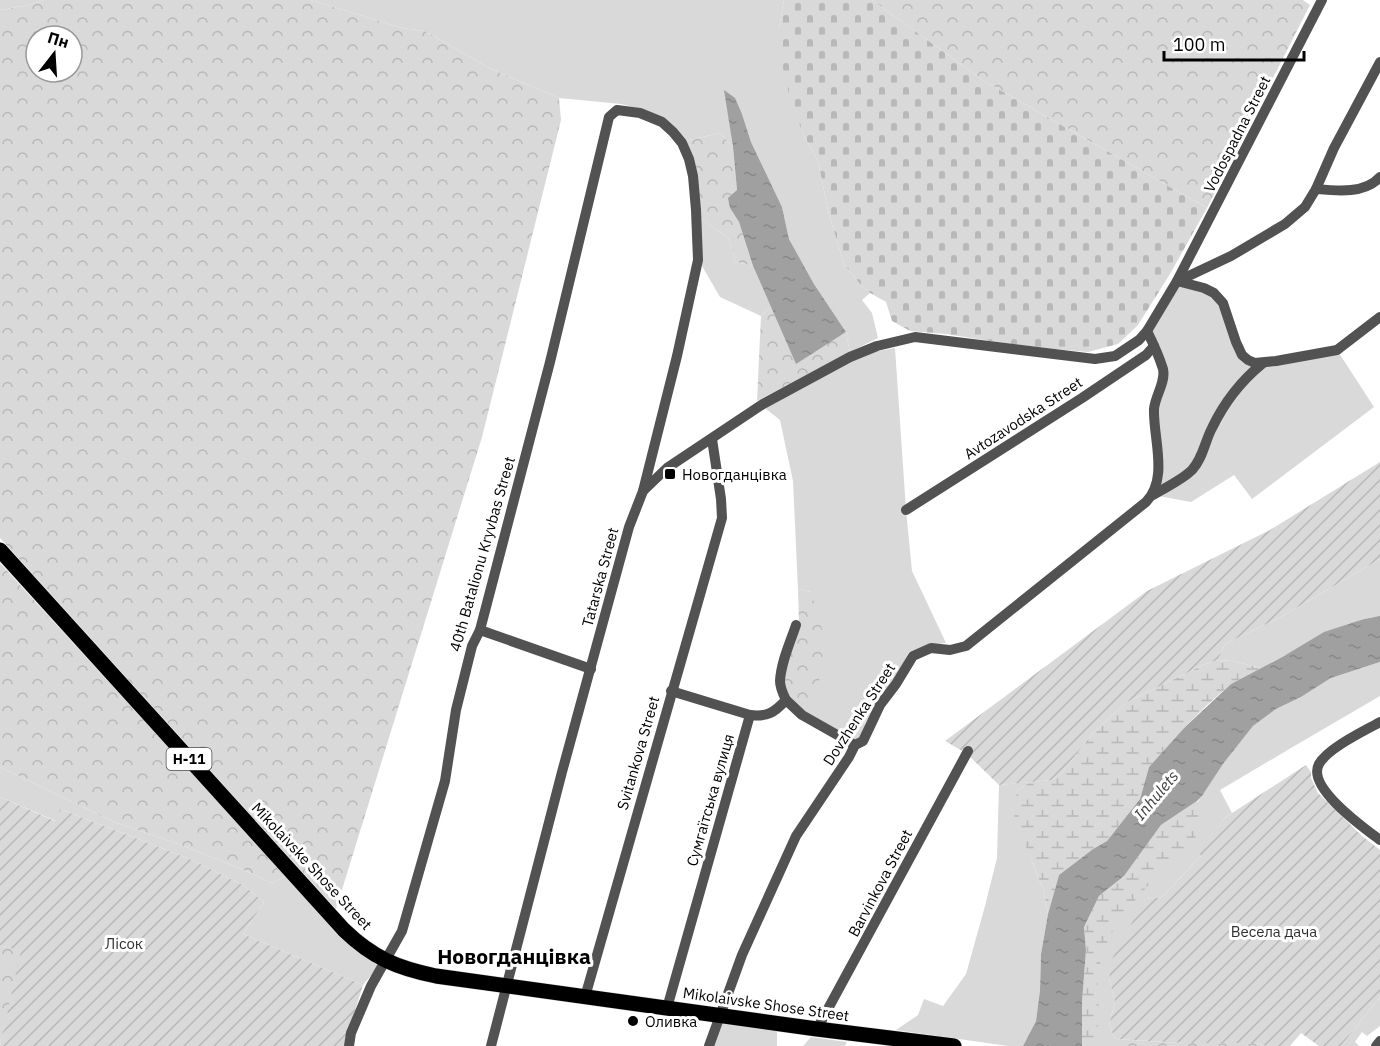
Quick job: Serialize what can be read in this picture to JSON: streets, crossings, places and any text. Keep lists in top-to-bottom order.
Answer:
{
  "streets": {
    "main road": ["Н-11", "Mikolaivske Shose Street"],
    "street": [
      "Vodospadna Street",
      "Avtozavodska Street",
      "40th Batalionu Kryvbas Street",
      "Tatarska Street",
      "Dovzhenka Street",
      "Svitankova Street",
      "Сумгаїтська вулиця",
      "Barvinkova Street"
    ]
  },
  "crossings": [
    ["Vodospadna Street", "Tatarska Street"],
    ["Vodospadna Street", "Svitankova Street"],
    ["40th Batalionu Kryvbas Street", "Tatarska Street"],
    ["40th Batalionu Kryvbas Street", "Mikolaivske Shose Street"],
    ["Tatarska Street", "Mikolaivske Shose Street"],
    ["Dovzhenka Street", "Mikolaivske Shose Street"],
    ["Svitankova Street", "Mikolaivske Shose Street"],
    ["Сумгаїтська вулиця", "Mikolaivske Shose Street"],
    ["Mikolaivske Shose Street", "Barvinkova Street"]
  ],
  "districts": ["Новогданцівка"],
  "water": ["Inhulets"],
  "parks": ["Весела дача", "Лісок"],
  "places": {
    "transit": ["Новогданцівка"],
    "other": ["Оливка"]
  },
  "scale_bar": "100 m",
  "north": "top"
}
